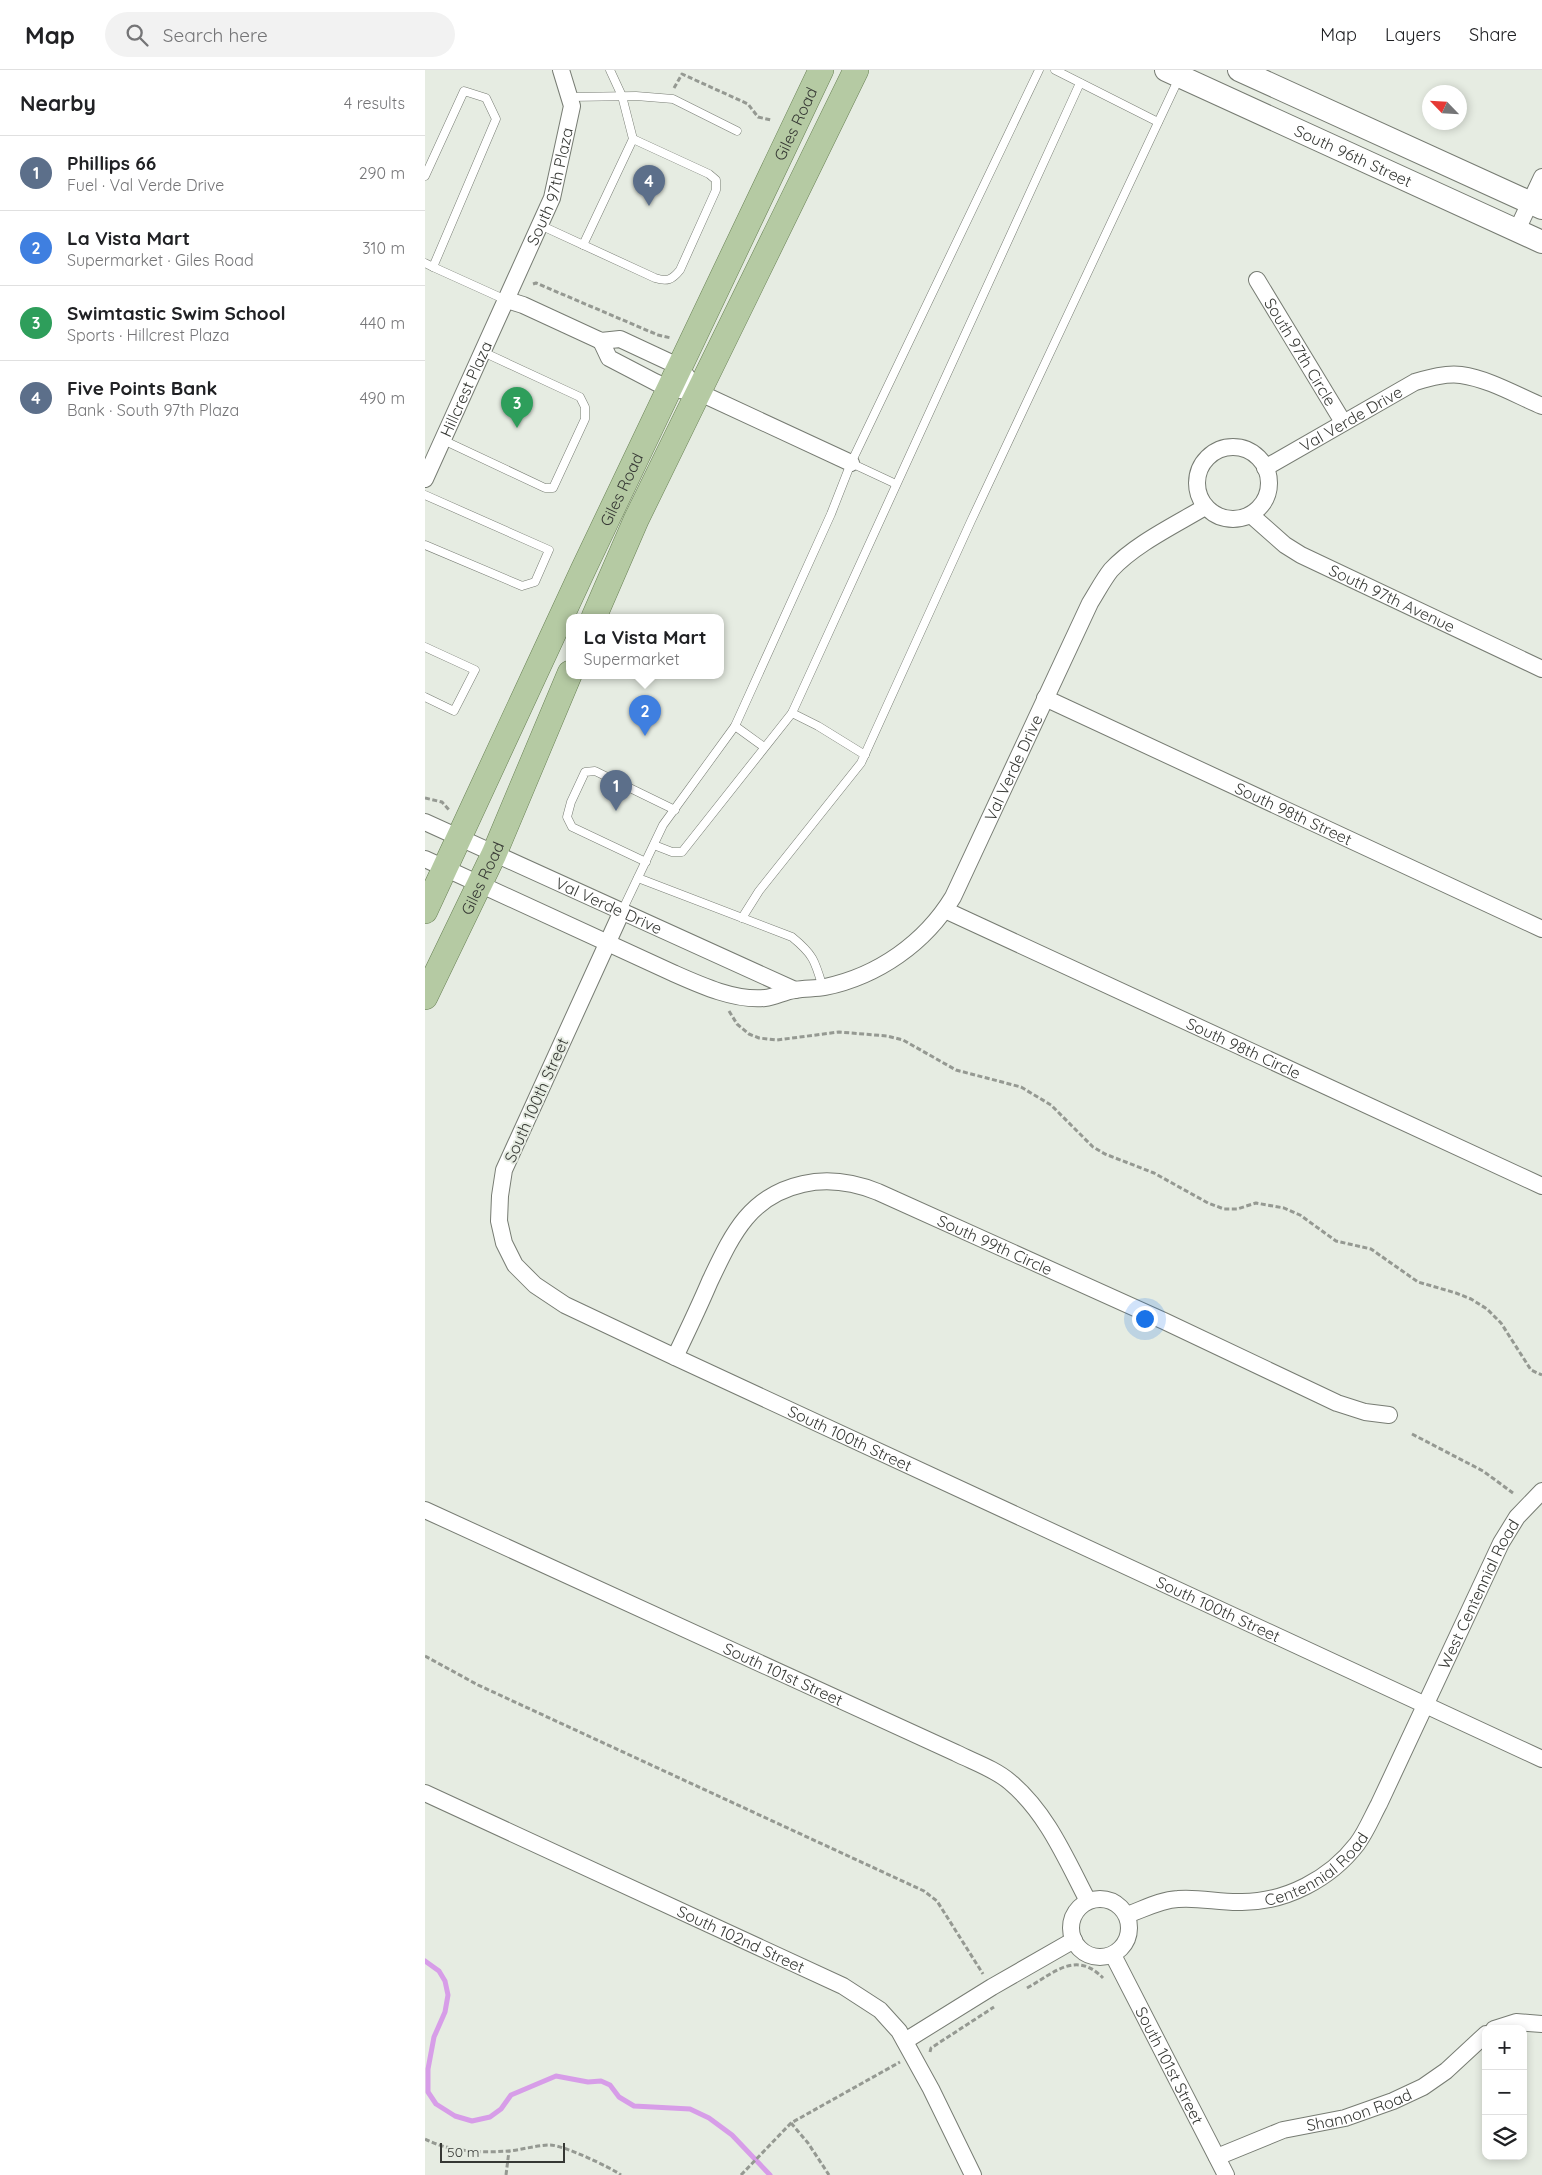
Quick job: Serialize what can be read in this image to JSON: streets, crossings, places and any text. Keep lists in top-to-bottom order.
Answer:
{
  "streets": {
    "main road": ["Giles Road", "South 96th Street"],
    "street": [
      "South 97th Plaza",
      "South 97th Circle",
      "Hillcrest Plaza",
      "Val Verde Drive",
      "South 97th Avenue",
      "South 98th Street",
      "South 98th Circle",
      "South 100th Street",
      "South 99th Circle",
      "West Centennial Road",
      "South 101st Street",
      "Centennial Road",
      "South 102nd Street",
      "Shannon Road"
    ]
  },
  "crossings": [
    ["Giles Road", "Val Verde Drive"],
    ["South 97th Plaza", "Hillcrest Plaza"],
    ["South 97th Circle", "Val Verde Drive"],
    ["Val Verde Drive", "South 97th Avenue"],
    ["Val Verde Drive", "South 98th Street"],
    ["Val Verde Drive", "South 98th Circle"],
    ["Val Verde Drive", "South 100th Street"],
    ["South 100th Street", "South 99th Circle"],
    ["South 100th Street", "West Centennial Road"],
    ["South 100th Street", "Centennial Road"],
    ["West Centennial Road", "Centennial Road"],
    ["South 101st Street", "Centennial Road"],
    ["South 101st Street", "Shannon Road"]
  ],
  "scale_bar": "50 m",
  "north": "top left",
  "page": {
    "header": "Map",
    "search": "Search here",
    "nav": ["Map", "Layers", "Share"],
    "heading": ["Nearby", "4 results"],
    "list": [
      {
        "mark": "1",
        "name": "Phillips 66",
        "note": "Fuel · Val Verde Drive",
        "value": "290 m"
      },
      {
        "mark": "2",
        "name": "La Vista Mart",
        "note": "Supermarket · Giles Road",
        "value": "310 m"
      },
      {
        "mark": "3",
        "name": "Swimtastic Swim School",
        "note": "Sports · Hillcrest Plaza",
        "value": "440 m"
      },
      {
        "mark": "4",
        "name": "Five Points Bank",
        "note": "Bank · South 97th Plaza",
        "value": "490 m"
      }
    ],
    "pins": [
      "4",
      "3",
      "2",
      "1"
    ],
    "popup": ["La Vista Mart", "Supermarket"],
    "map_buttons": ["+", "−"],
    "scale": "50 m"
  }
}
